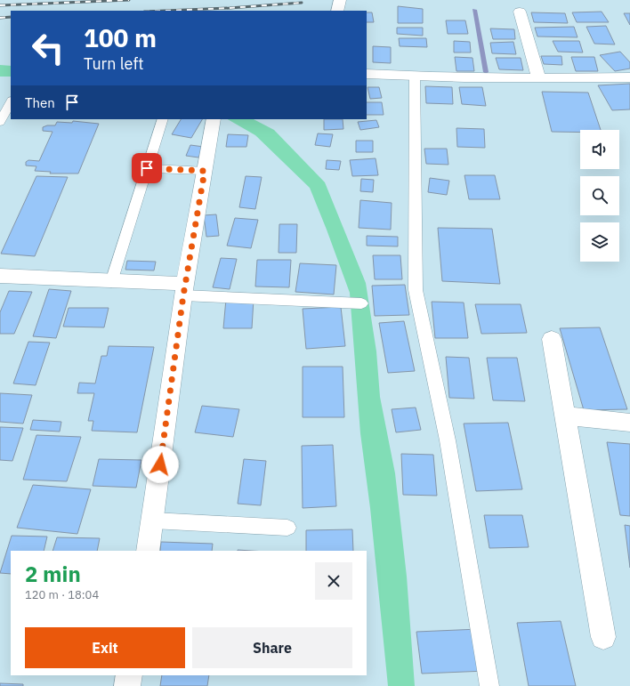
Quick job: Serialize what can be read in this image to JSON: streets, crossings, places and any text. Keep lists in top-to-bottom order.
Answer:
{
  "page": {
    "turn": ["100 m", "Turn left"],
    "then": "Then",
    "heading": ["2 min", "120 m · 18:04"],
    "buttons": ["Exit", "Share"]
  }
}
